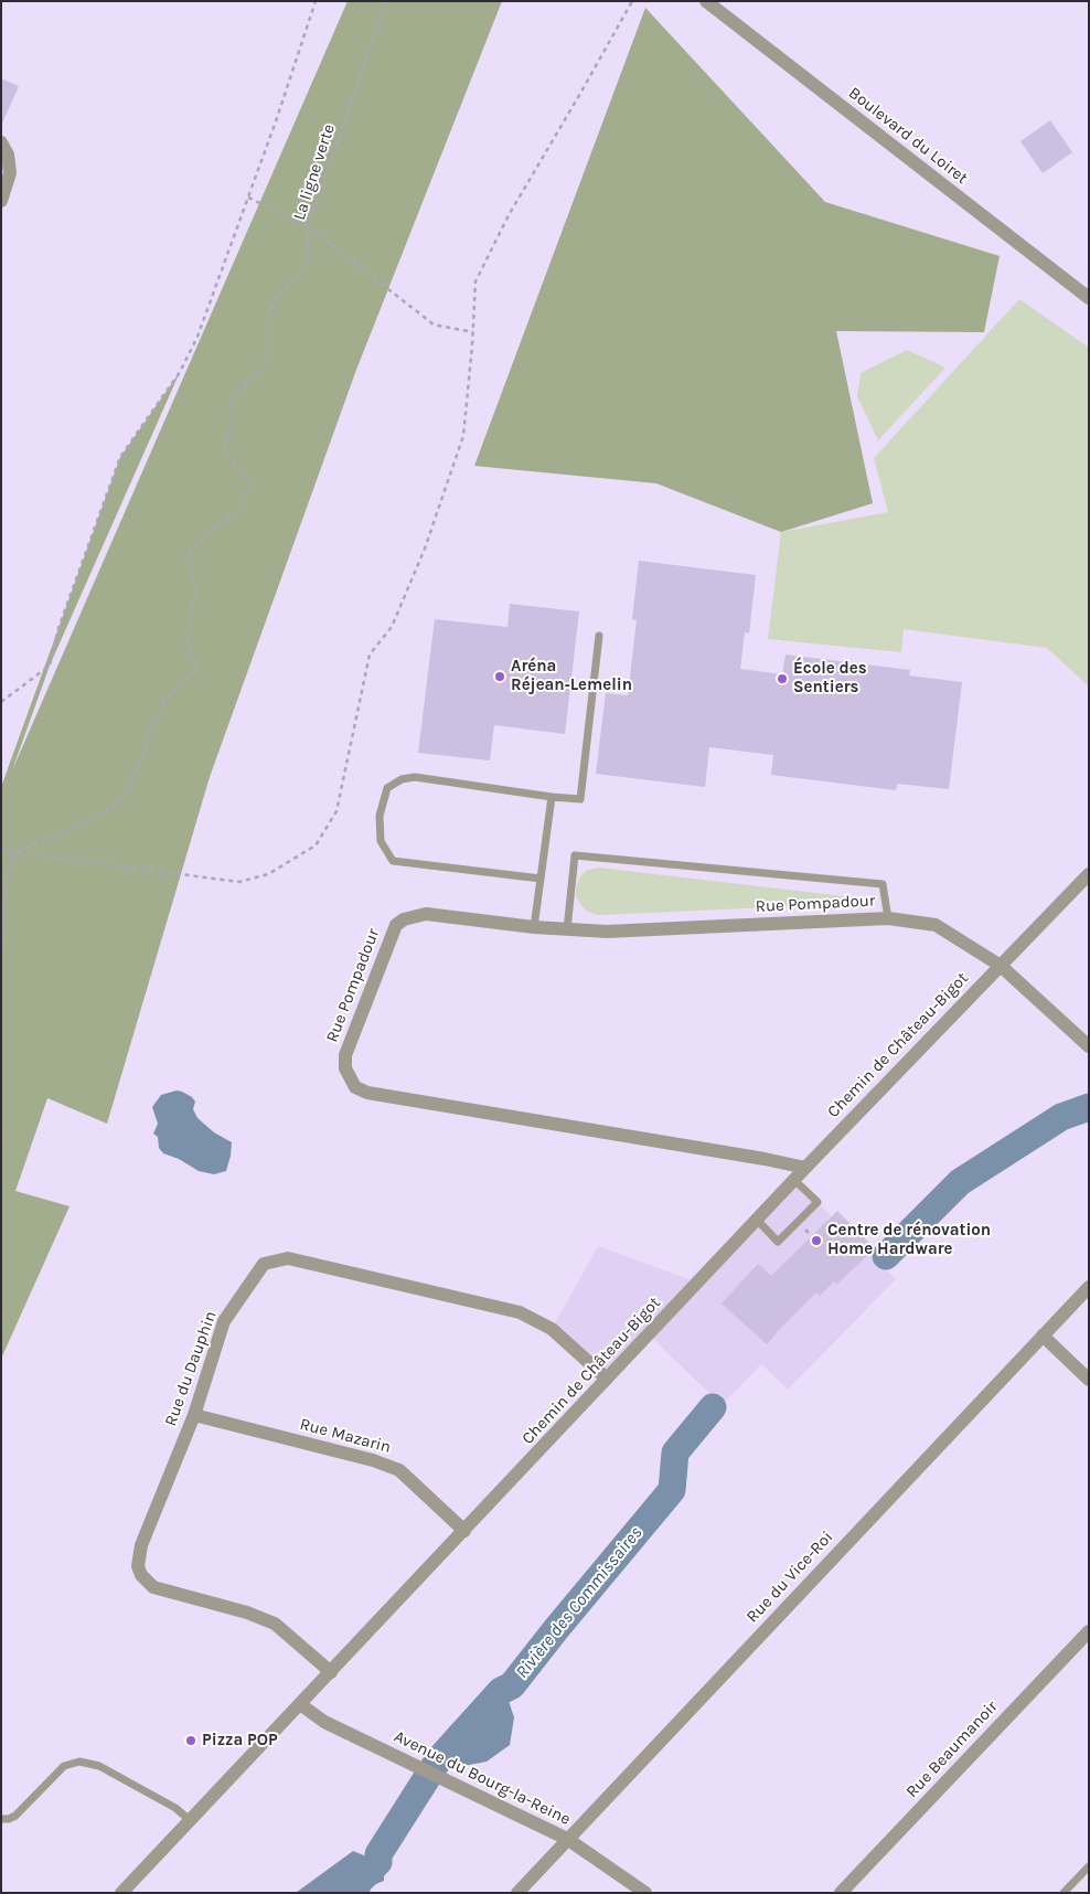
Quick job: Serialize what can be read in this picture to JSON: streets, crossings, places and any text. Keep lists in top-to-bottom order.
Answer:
{
  "streets": {
    "street": [
      "Boulevard du Loiret",
      "Rue Pompadour",
      "Chemin de Château-Bigot",
      "Rue du Dauphin",
      "Rue Mazarin",
      "Rue du Vice-Roi",
      "Rue Beaumanoir",
      "Avenue du Bourg-la-Reine"
    ],
    "path": ["La ligne verte"]
  },
  "crossings": [
    ["Rue Pompadour", "Chemin de Château-Bigot"],
    ["Chemin de Château-Bigot", "Rue du Dauphin"],
    ["Chemin de Château-Bigot", "Rue Mazarin"],
    ["Chemin de Château-Bigot", "Avenue du Bourg-la-Reine"],
    ["Rue du Dauphin", "Rue Mazarin"],
    ["Rue du Vice-Roi", "Avenue du Bourg-la-Reine"]
  ],
  "water": ["Rivière des Commissaires"],
  "places": [
    "Aréna Réjean‑Lemelin",
    "École des Sentiers",
    "Centre de rénovation Home Hardware",
    "Pizza POP"
  ]
}
